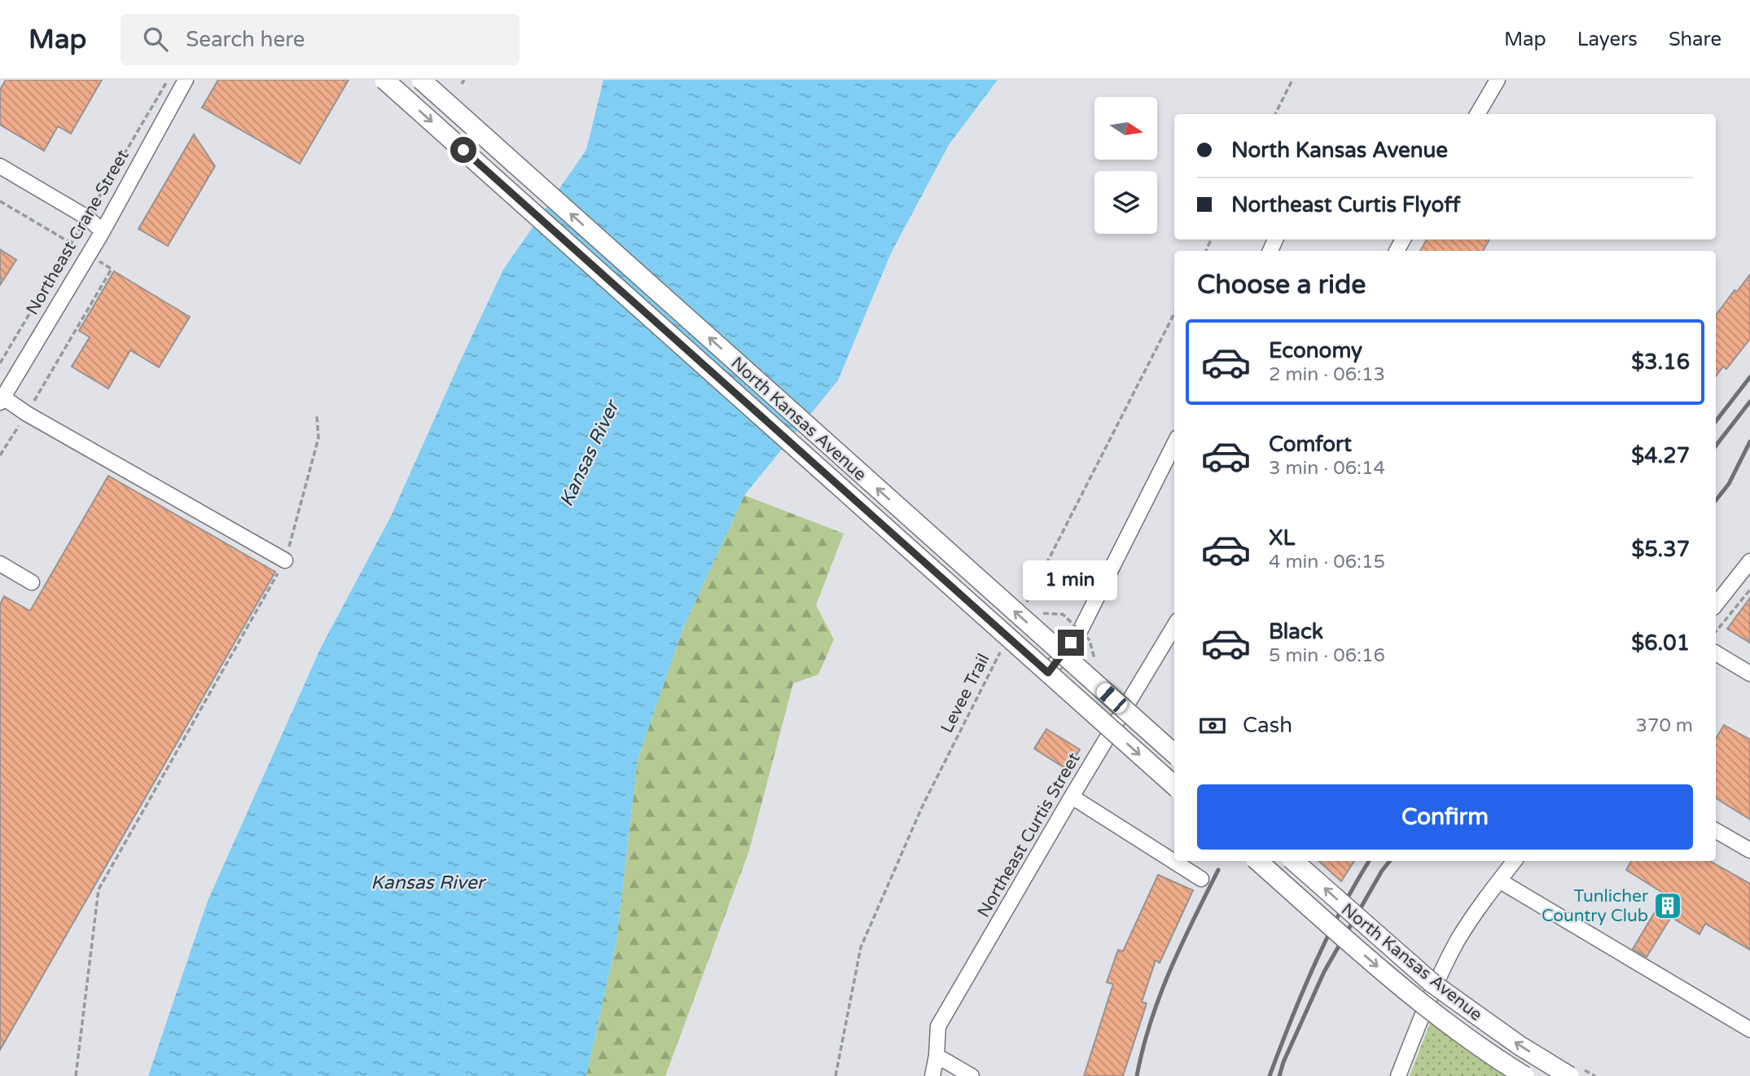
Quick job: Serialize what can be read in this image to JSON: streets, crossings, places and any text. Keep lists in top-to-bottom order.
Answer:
{
  "streets": {
    "main road": ["North Kansas Avenue"],
    "street": ["Northeast Crane Street", "Northeast Curtis Street"],
    "path": ["Levee Trail"]
  },
  "water": ["Kansas River"],
  "places": {
    "building": ["Tunlicher Country Club"]
  },
  "north": "right",
  "page": {
    "header": "Map",
    "search": "Search here",
    "nav": ["Map", "Layers", "Share"],
    "banner": ["North Kansas Avenue", "Northeast Curtis Flyoff"],
    "heading": "Choose a ride",
    "list": [
      {
        "name": "Economy",
        "note": "2 min · 06:13",
        "value": "$3.16"
      },
      {
        "name": "Comfort",
        "note": "3 min · 06:14",
        "value": "$4.27"
      },
      {
        "name": "XL",
        "note": "4 min · 06:15",
        "value": "$5.37"
      },
      {
        "name": "Black",
        "note": "5 min · 06:16",
        "value": "$6.01"
      }
    ],
    "bubble": "1 min",
    "pay": ["Cash", "370 m"],
    "buttons": "Confirm"
  }
}
